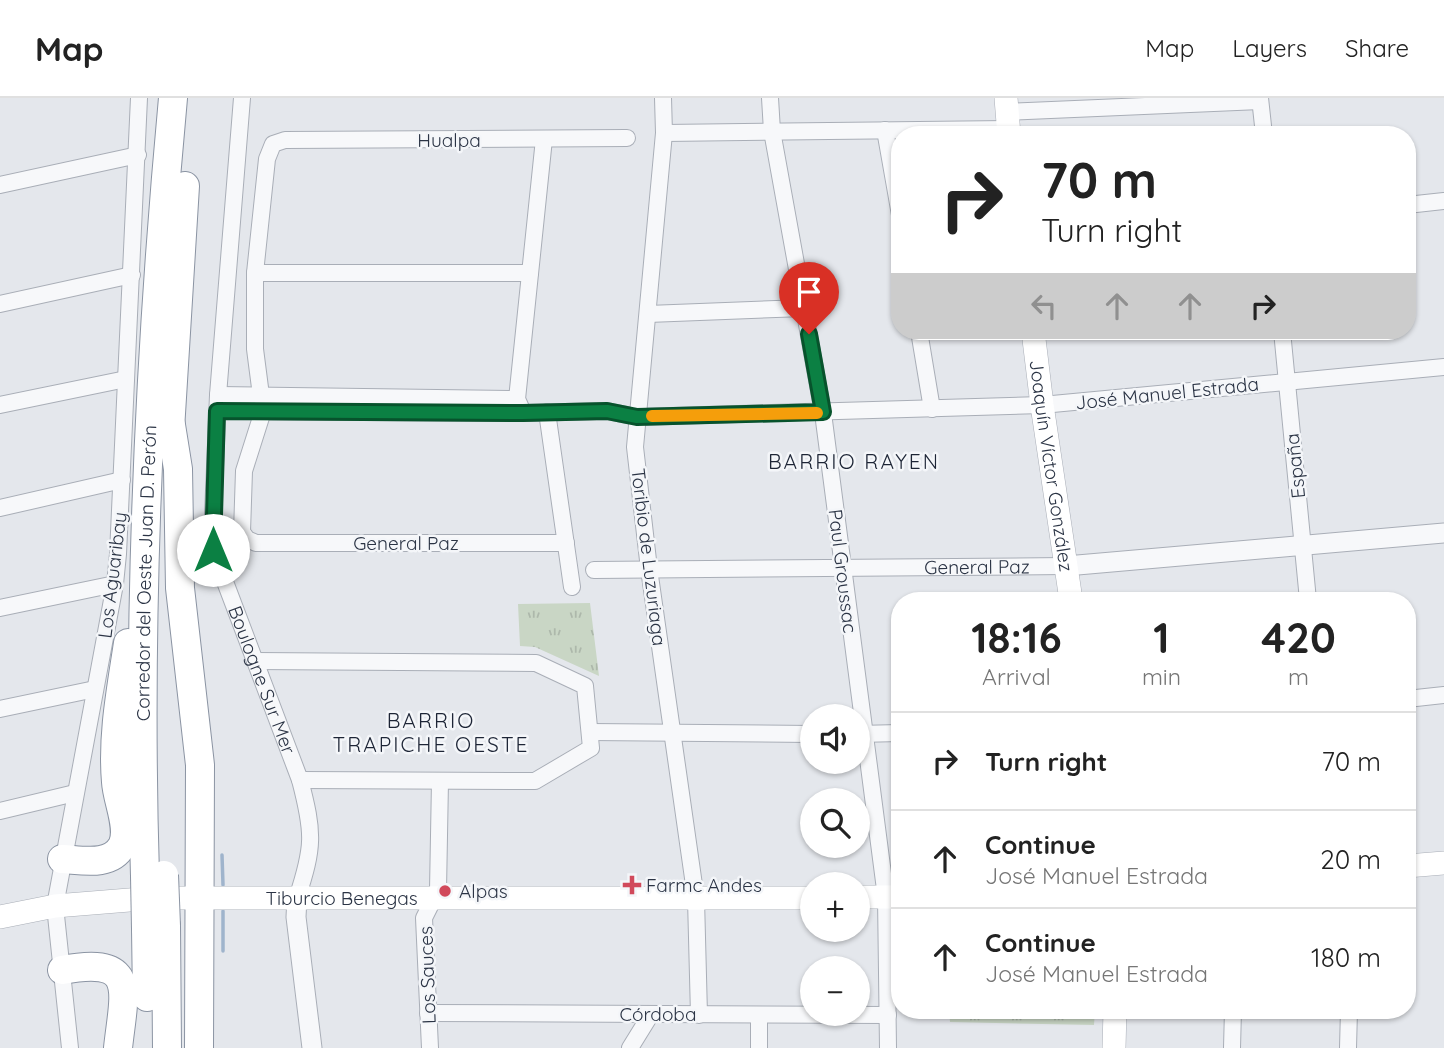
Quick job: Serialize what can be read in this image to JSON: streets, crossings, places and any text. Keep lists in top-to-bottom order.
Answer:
{
  "streets": {
    "highway": ["Corredor del Oeste Juan D. Perón"],
    "main road": ["Joaquín Víctor González", "Tiburcio Benegas"],
    "street": [
      "Hualpa",
      "José Manuel Estrada",
      "España",
      "General Paz",
      "Toribio de Luzuriaga",
      "Paul Groussac",
      "Los Aguaribay",
      "Boulogne Sur Mer",
      "Los Sauces",
      "Córdoba"
    ]
  },
  "crossings": [
    ["José Manuel Estrada", "Joaquín Víctor González"],
    ["José Manuel Estrada", "España"],
    ["José Manuel Estrada", "Toribio de Luzuriaga"],
    ["José Manuel Estrada", "Paul Groussac"],
    ["Joaquín Víctor González", "General Paz"],
    ["España", "General Paz"],
    ["General Paz", "Toribio de Luzuriaga"],
    ["General Paz", "Paul Groussac"],
    ["Toribio de Luzuriaga", "Tiburcio Benegas"],
    ["Toribio de Luzuriaga", "Córdoba"],
    ["Paul Groussac", "Córdoba"],
    ["Los Aguaribay", "Tiburcio Benegas"],
    ["Boulogne Sur Mer", "Tiburcio Benegas"],
    ["Tiburcio Benegas", "Los Sauces"],
    ["Los Sauces", "Córdoba"]
  ],
  "districts": ["BARRIO RAYEN", "BARRIO TRAPICHE OESTE"],
  "places": {
    "health": ["Farmc Andes"],
    "other": ["Alpas"]
  },
  "page": {
    "header": "Map",
    "nav": ["Map", "Layers", "Share"],
    "turn": ["70 m", "Turn right"],
    "eta": [
      "18:16",
      "Arrival",
      "1",
      "min",
      "420",
      "m"
    ],
    "map_buttons": ["+", "−"],
    "list": [
      {
        "name": "Turn right",
        "value": "70 m"
      },
      {
        "name": "Continue",
        "note": "José Manuel Estrada",
        "value": "20 m"
      },
      {
        "name": "Continue",
        "note": "José Manuel Estrada",
        "value": "180 m"
      }
    ]
  }
}
